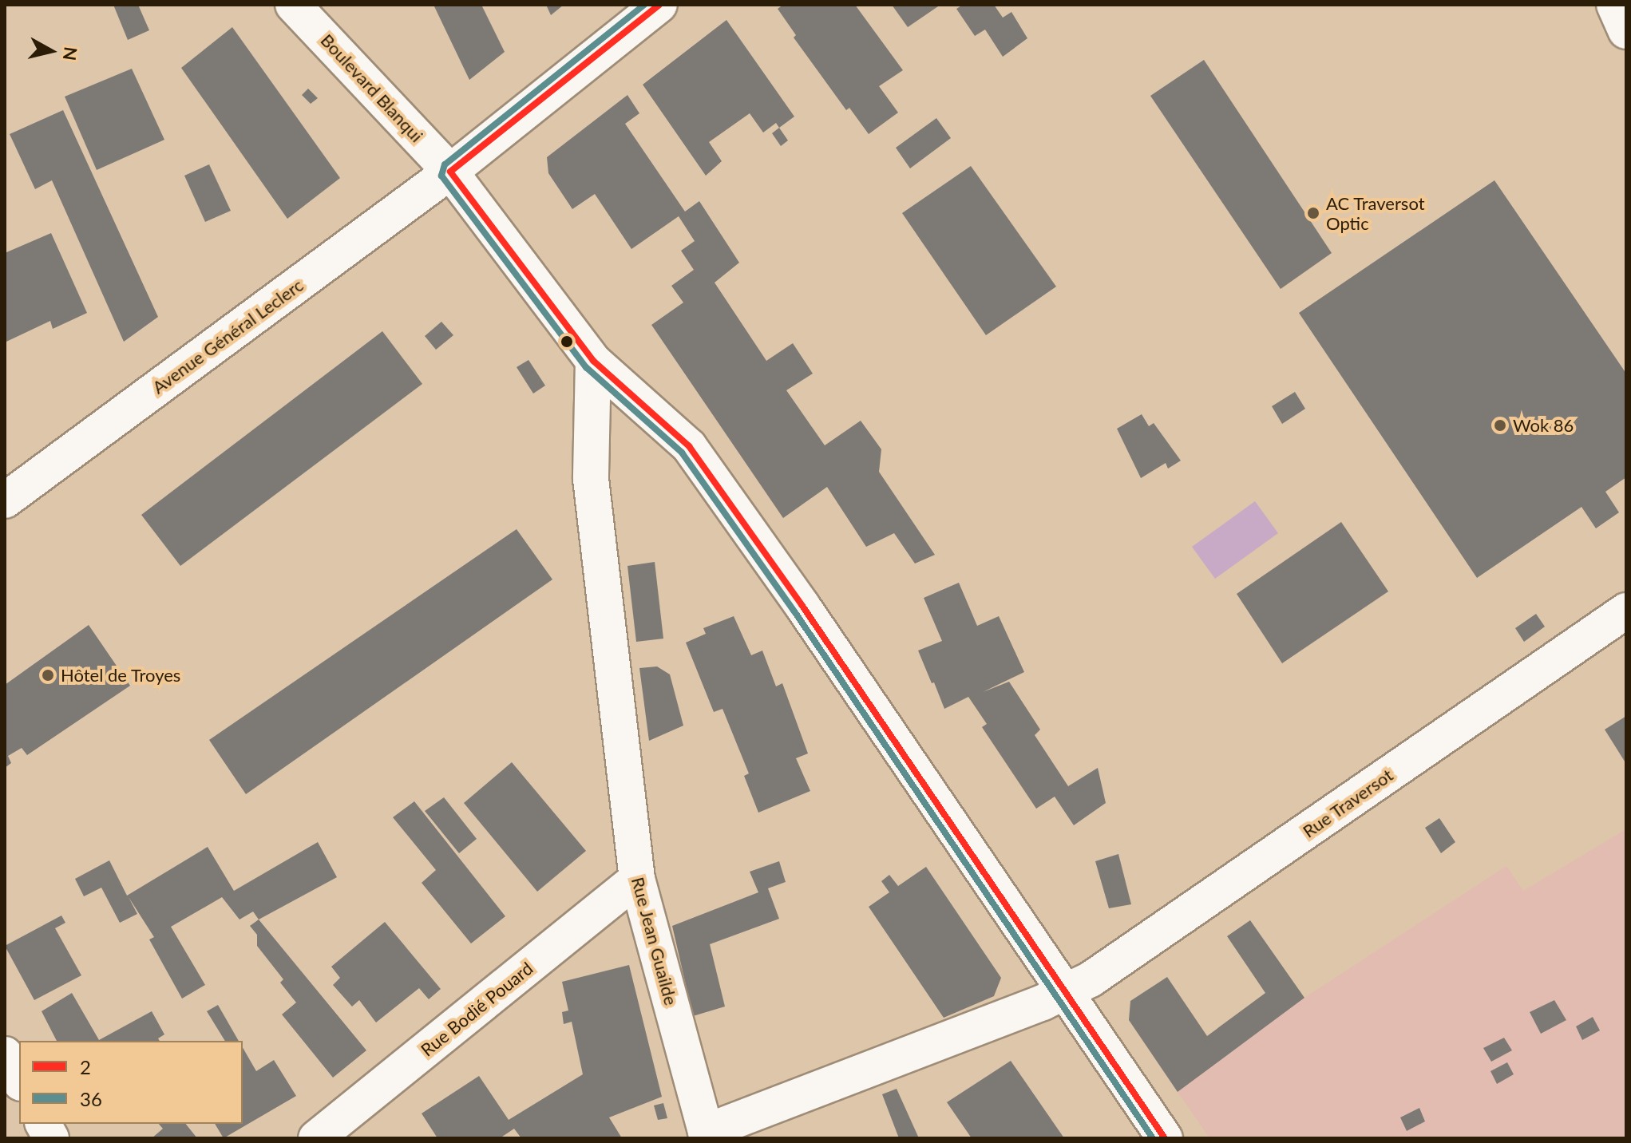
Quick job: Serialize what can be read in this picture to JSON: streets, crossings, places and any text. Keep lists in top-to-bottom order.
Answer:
{
  "streets": {
    "street": [
      "Boulevard Blanqui",
      "Avenue Général Leclerc",
      "Rue Traversot",
      "Rue Jean Guailde",
      "Rue Bodié Pouard"
    ]
  },
  "crossings": [
    ["Boulevard Blanqui", "Avenue Général Leclerc"],
    ["Boulevard Blanqui", "Rue Traversot"],
    ["Boulevard Blanqui", "Rue Jean Guailde"],
    ["Rue Traversot", "Rue Jean Guailde"],
    ["Rue Jean Guailde", "Rue Bodié Pouard"]
  ],
  "places": ["AC Traversot Optic", "Wok 86", "Hôtel de Troyes"],
  "lines": ["transit line 2", "transit line 36"],
  "legend": ["2", "36"],
  "north": "right"
}
